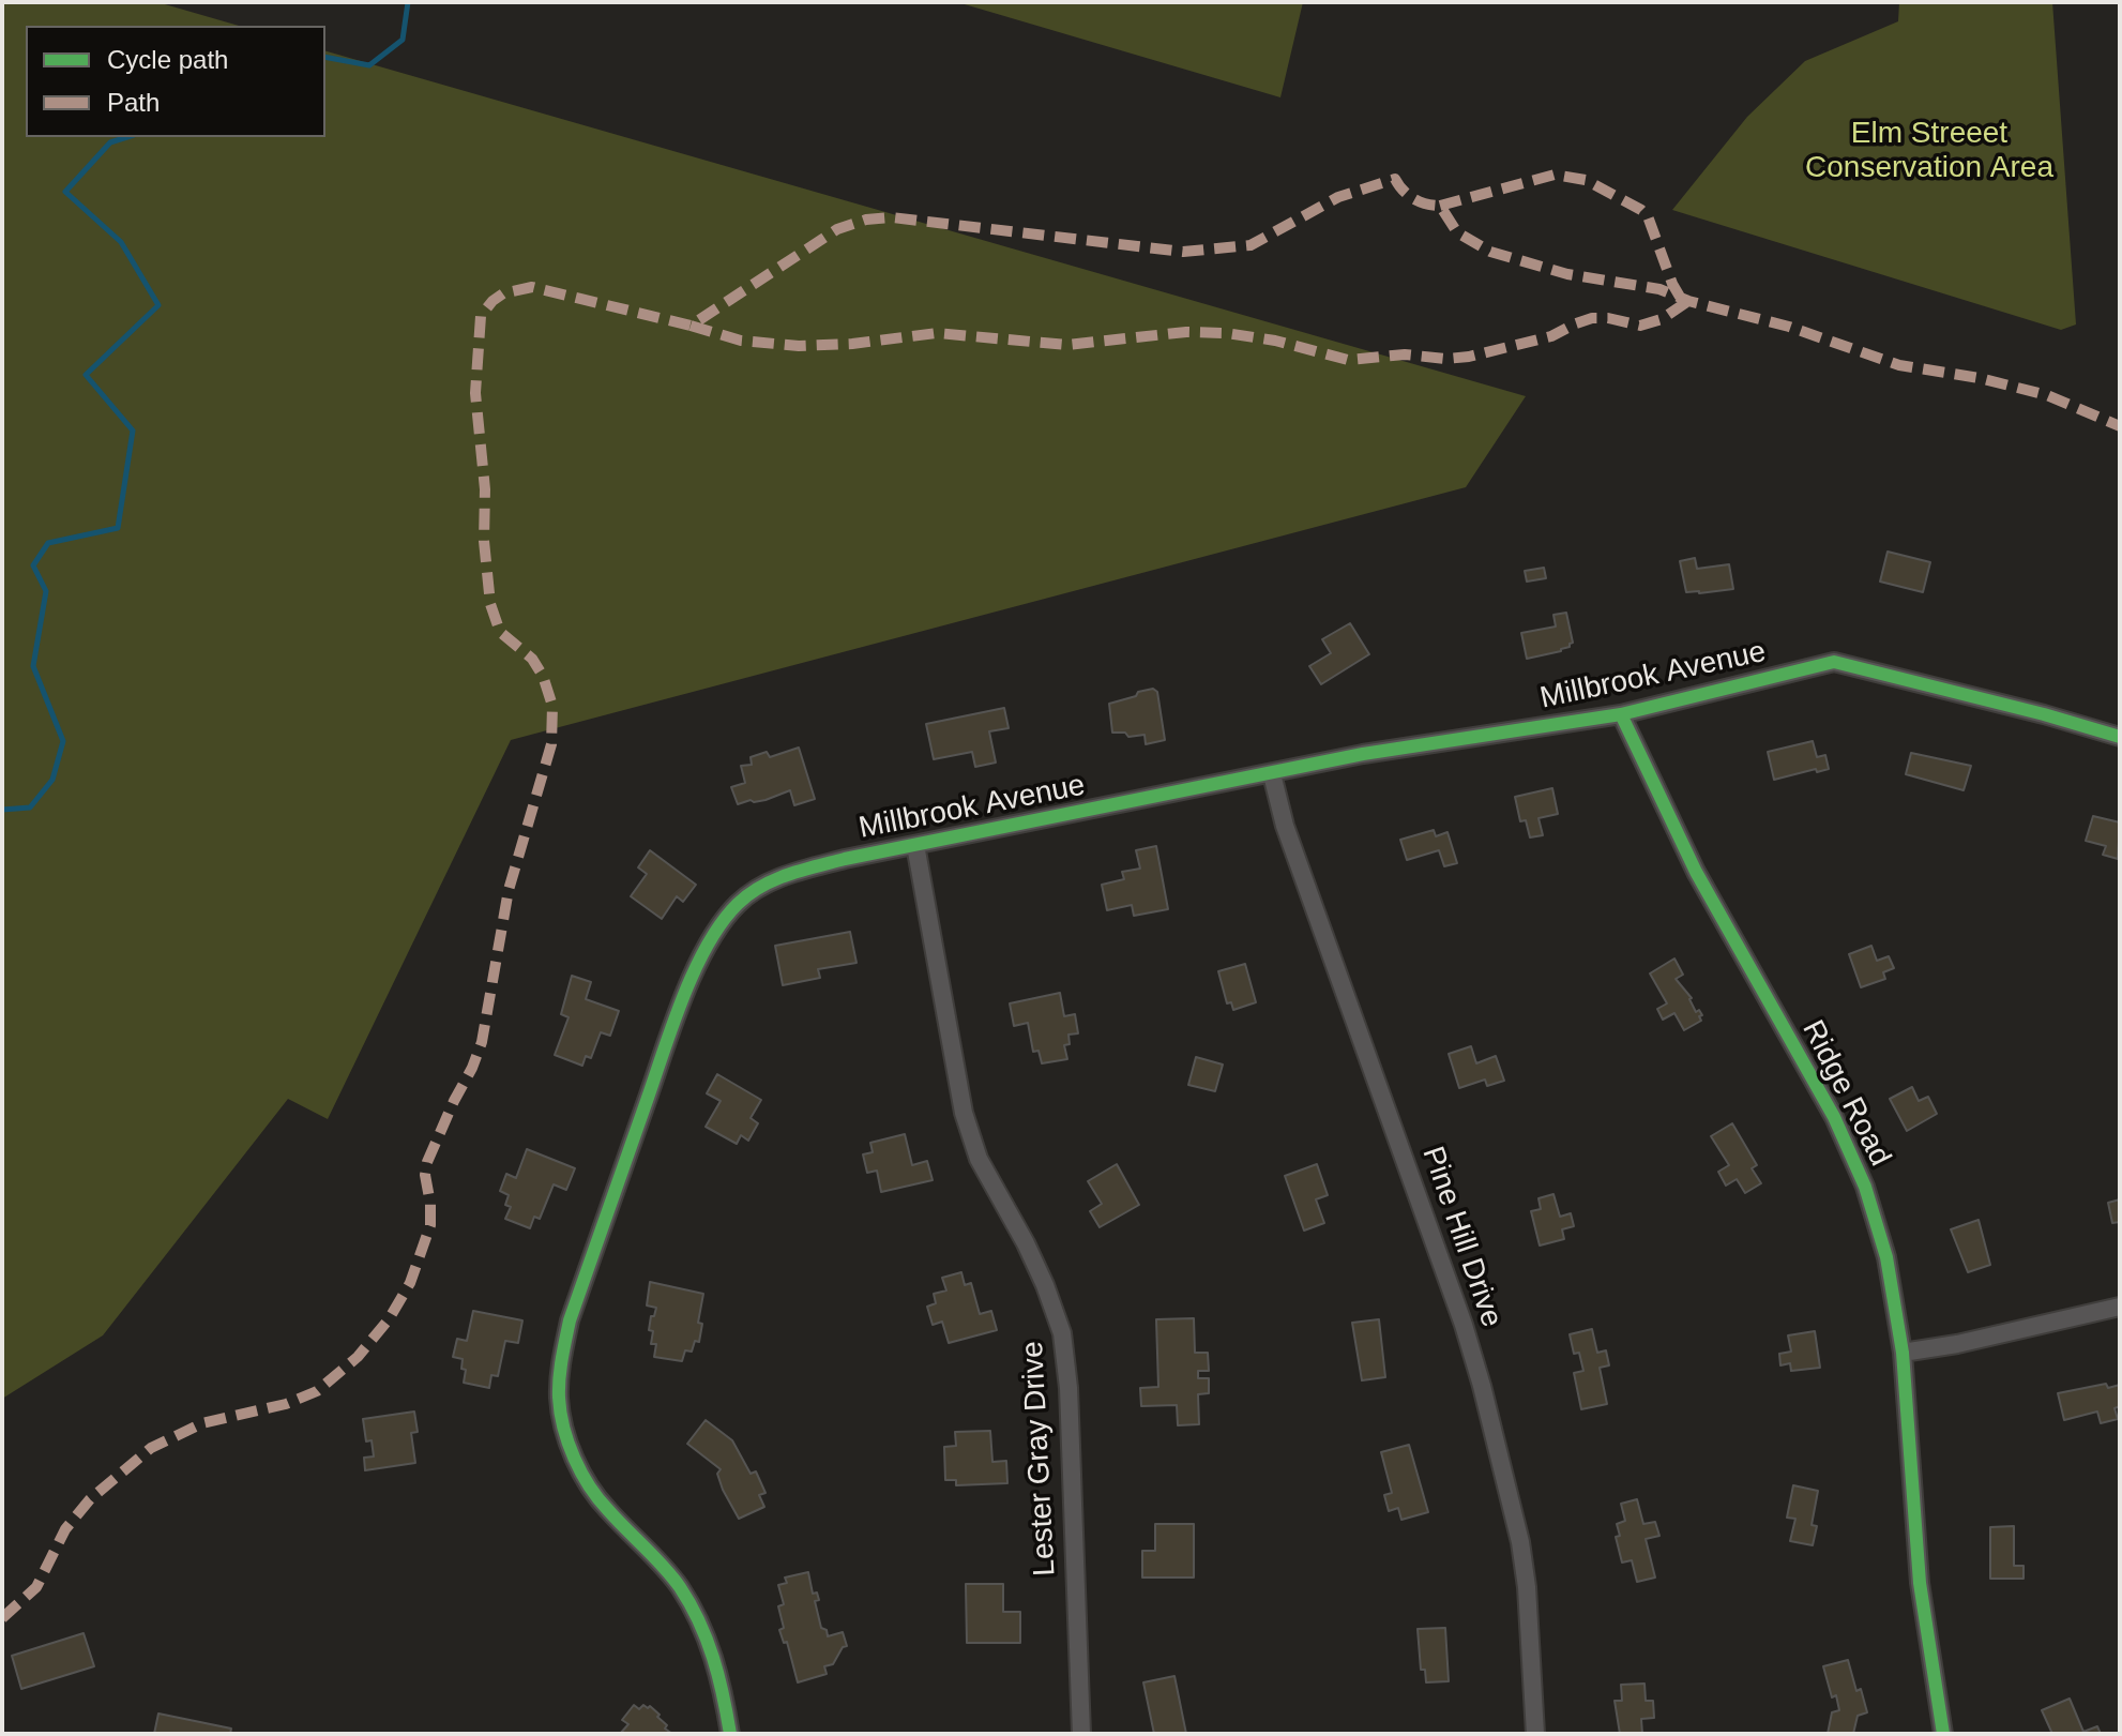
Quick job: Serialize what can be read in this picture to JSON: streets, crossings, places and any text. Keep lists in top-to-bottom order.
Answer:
{
  "streets": {
    "street": [
      "Millbrook Avenue",
      "Ridge Road",
      "Pine Hill Drive",
      "Lester Gray Drive"
    ]
  },
  "crossings": [
    ["Millbrook Avenue", "Ridge Road"],
    ["Millbrook Avenue", "Pine Hill Drive"],
    ["Millbrook Avenue", "Lester Gray Drive"]
  ],
  "parks": ["Elm Streeet Conservation Area"],
  "legend": ["Cycle path", "Path"]
}
